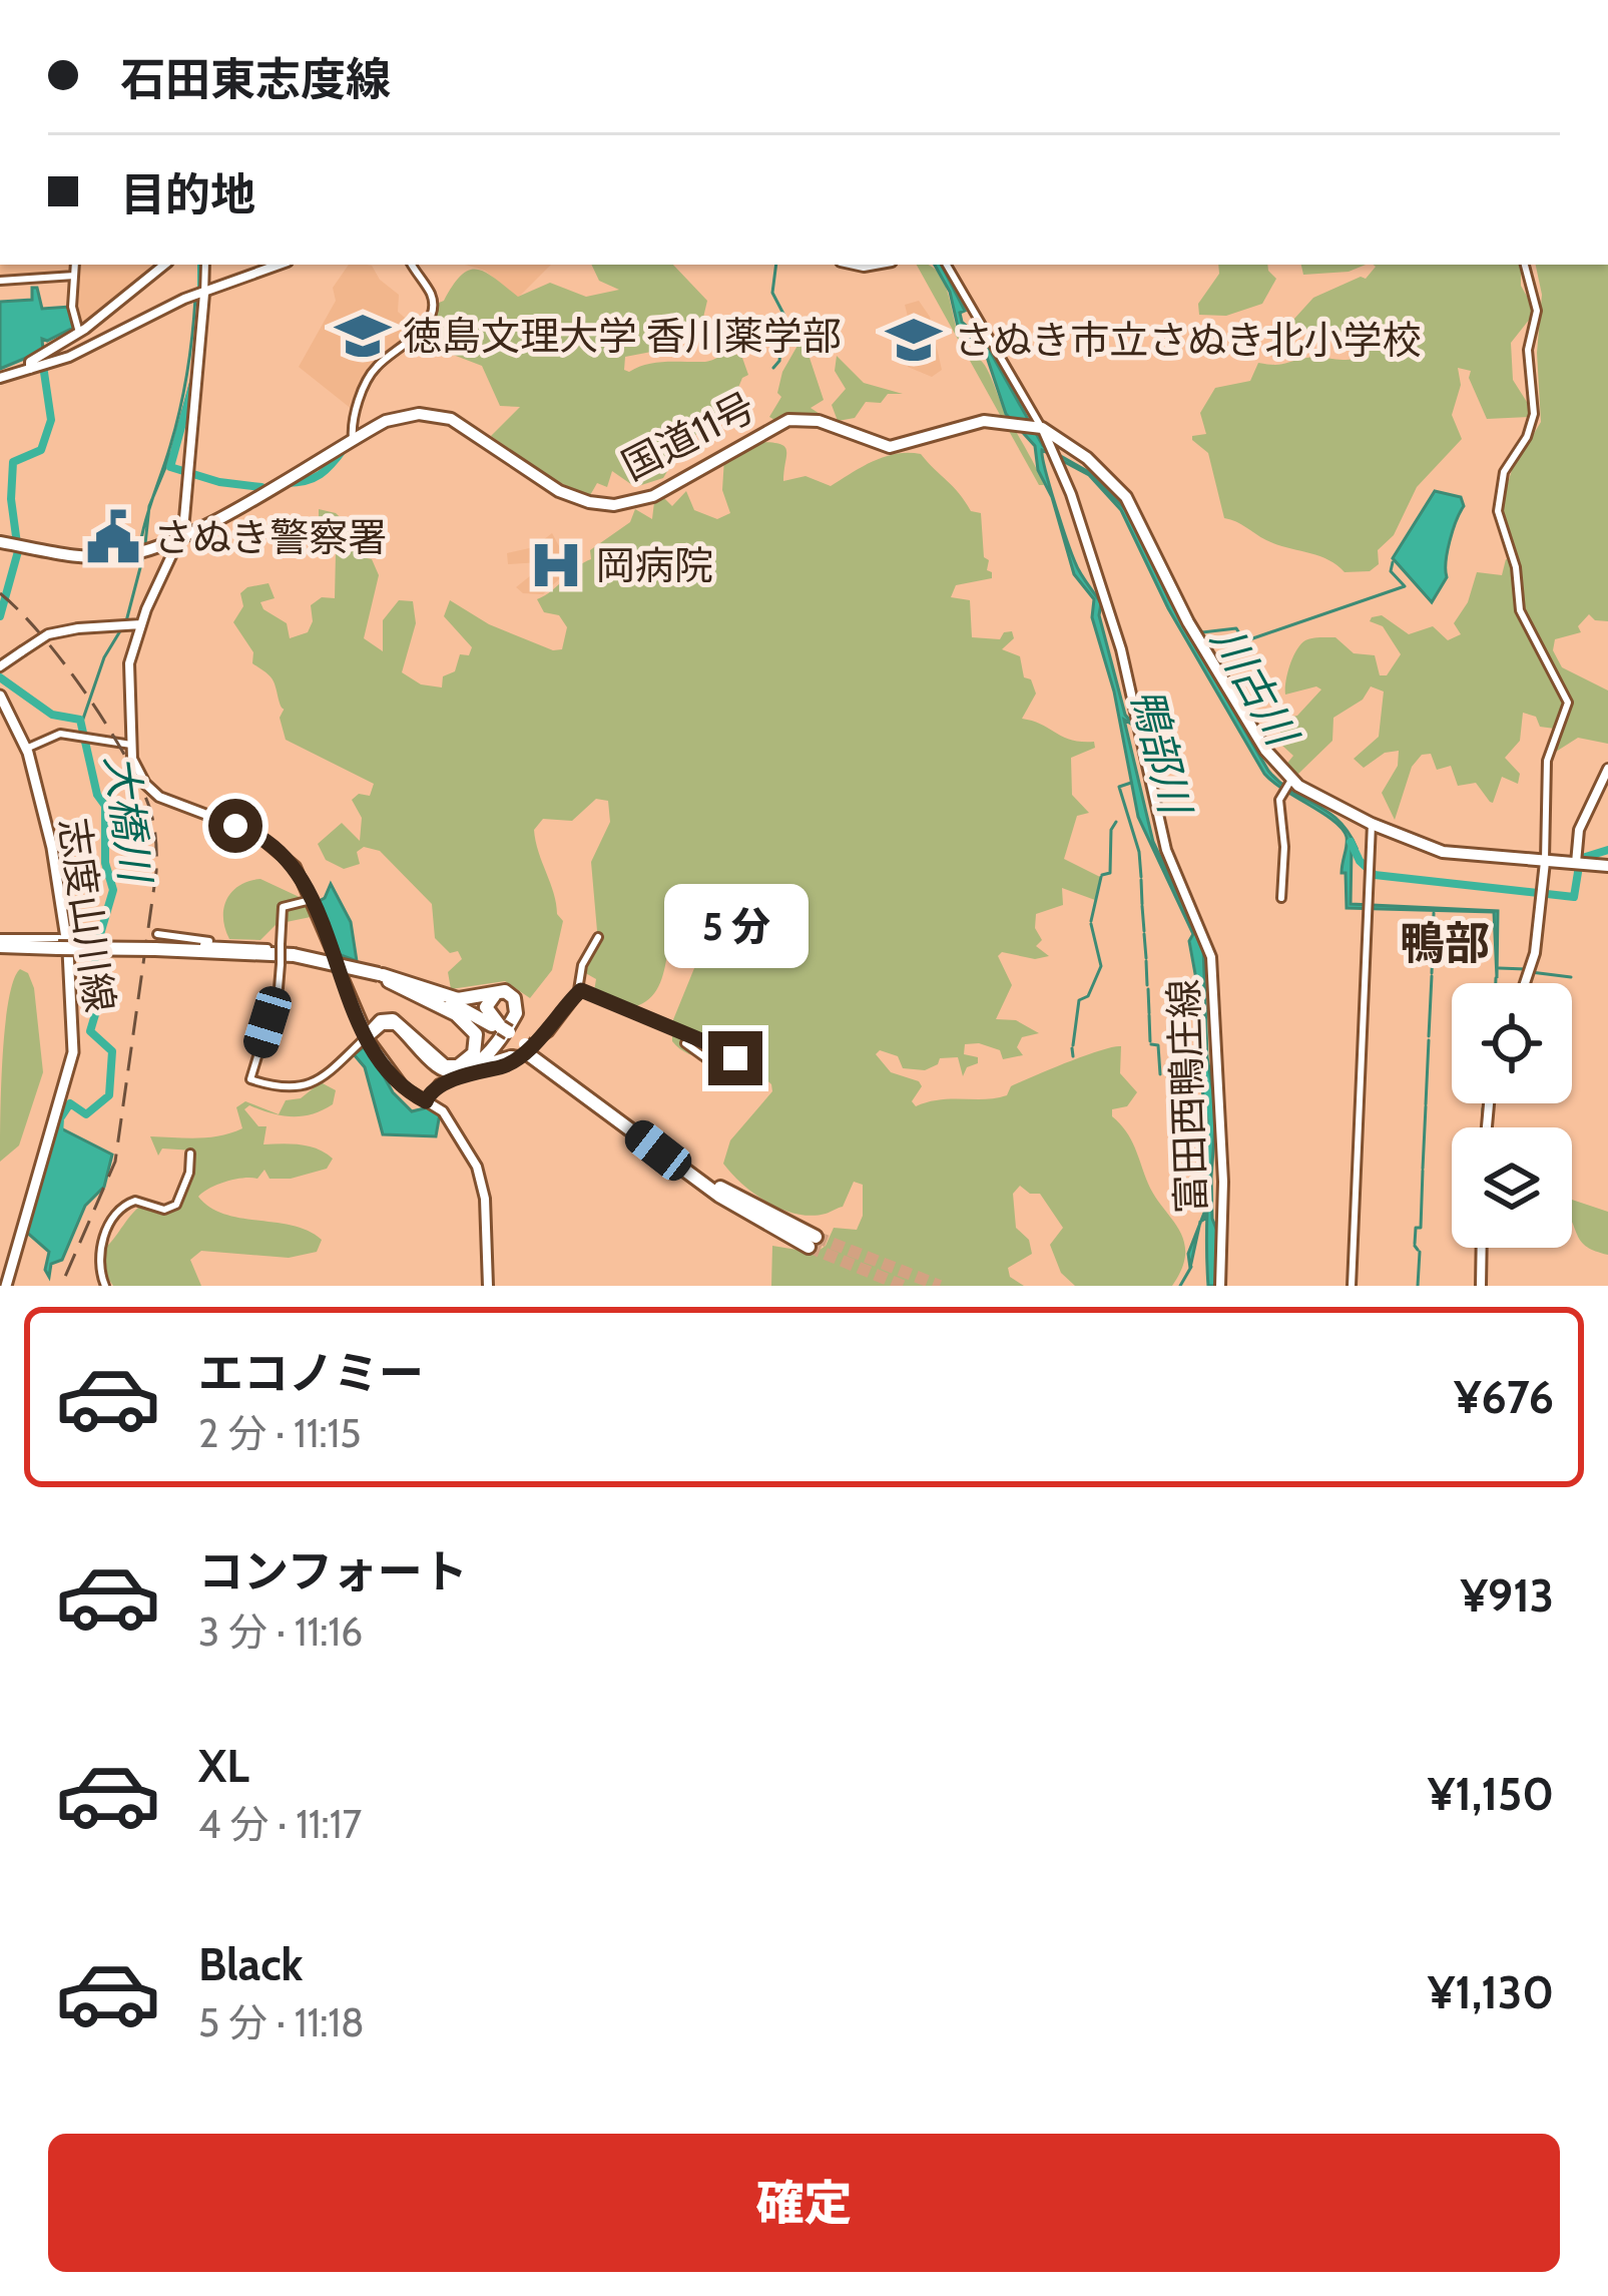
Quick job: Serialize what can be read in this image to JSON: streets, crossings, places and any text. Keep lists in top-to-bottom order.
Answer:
{
  "streets": {
    "highway": ["国道11号"],
    "main road": ["志度山川線", "富田西鴨庄線"]
  },
  "crossings": [
    ["国道11号", "富田西鴨庄線"]
  ],
  "districts": ["鴨部"],
  "water": ["川古川", "鴨部川", "大橋川"],
  "places": {
    "school or university": ["徳島文理大学 香川薬学部", "さぬき市立さぬき北小学校"],
    "public building": ["さぬき警察署"],
    "hospital": ["岡病院"]
  },
  "page": {
    "banner": ["石田東志度線", "目的地"],
    "bubble": "5 分",
    "list": [
      {
        "name": "エコノミー",
        "note": "2 分 · 11:15",
        "value": "¥676"
      },
      {
        "name": "コンフォート",
        "note": "3 分 · 11:16",
        "value": "¥913"
      },
      {
        "name": "XL",
        "note": "4 分 · 11:17",
        "value": "¥1,150"
      },
      {
        "name": "Black",
        "note": "5 分 · 11:18",
        "value": "¥1,130"
      }
    ],
    "buttons": "確定"
  }
}
